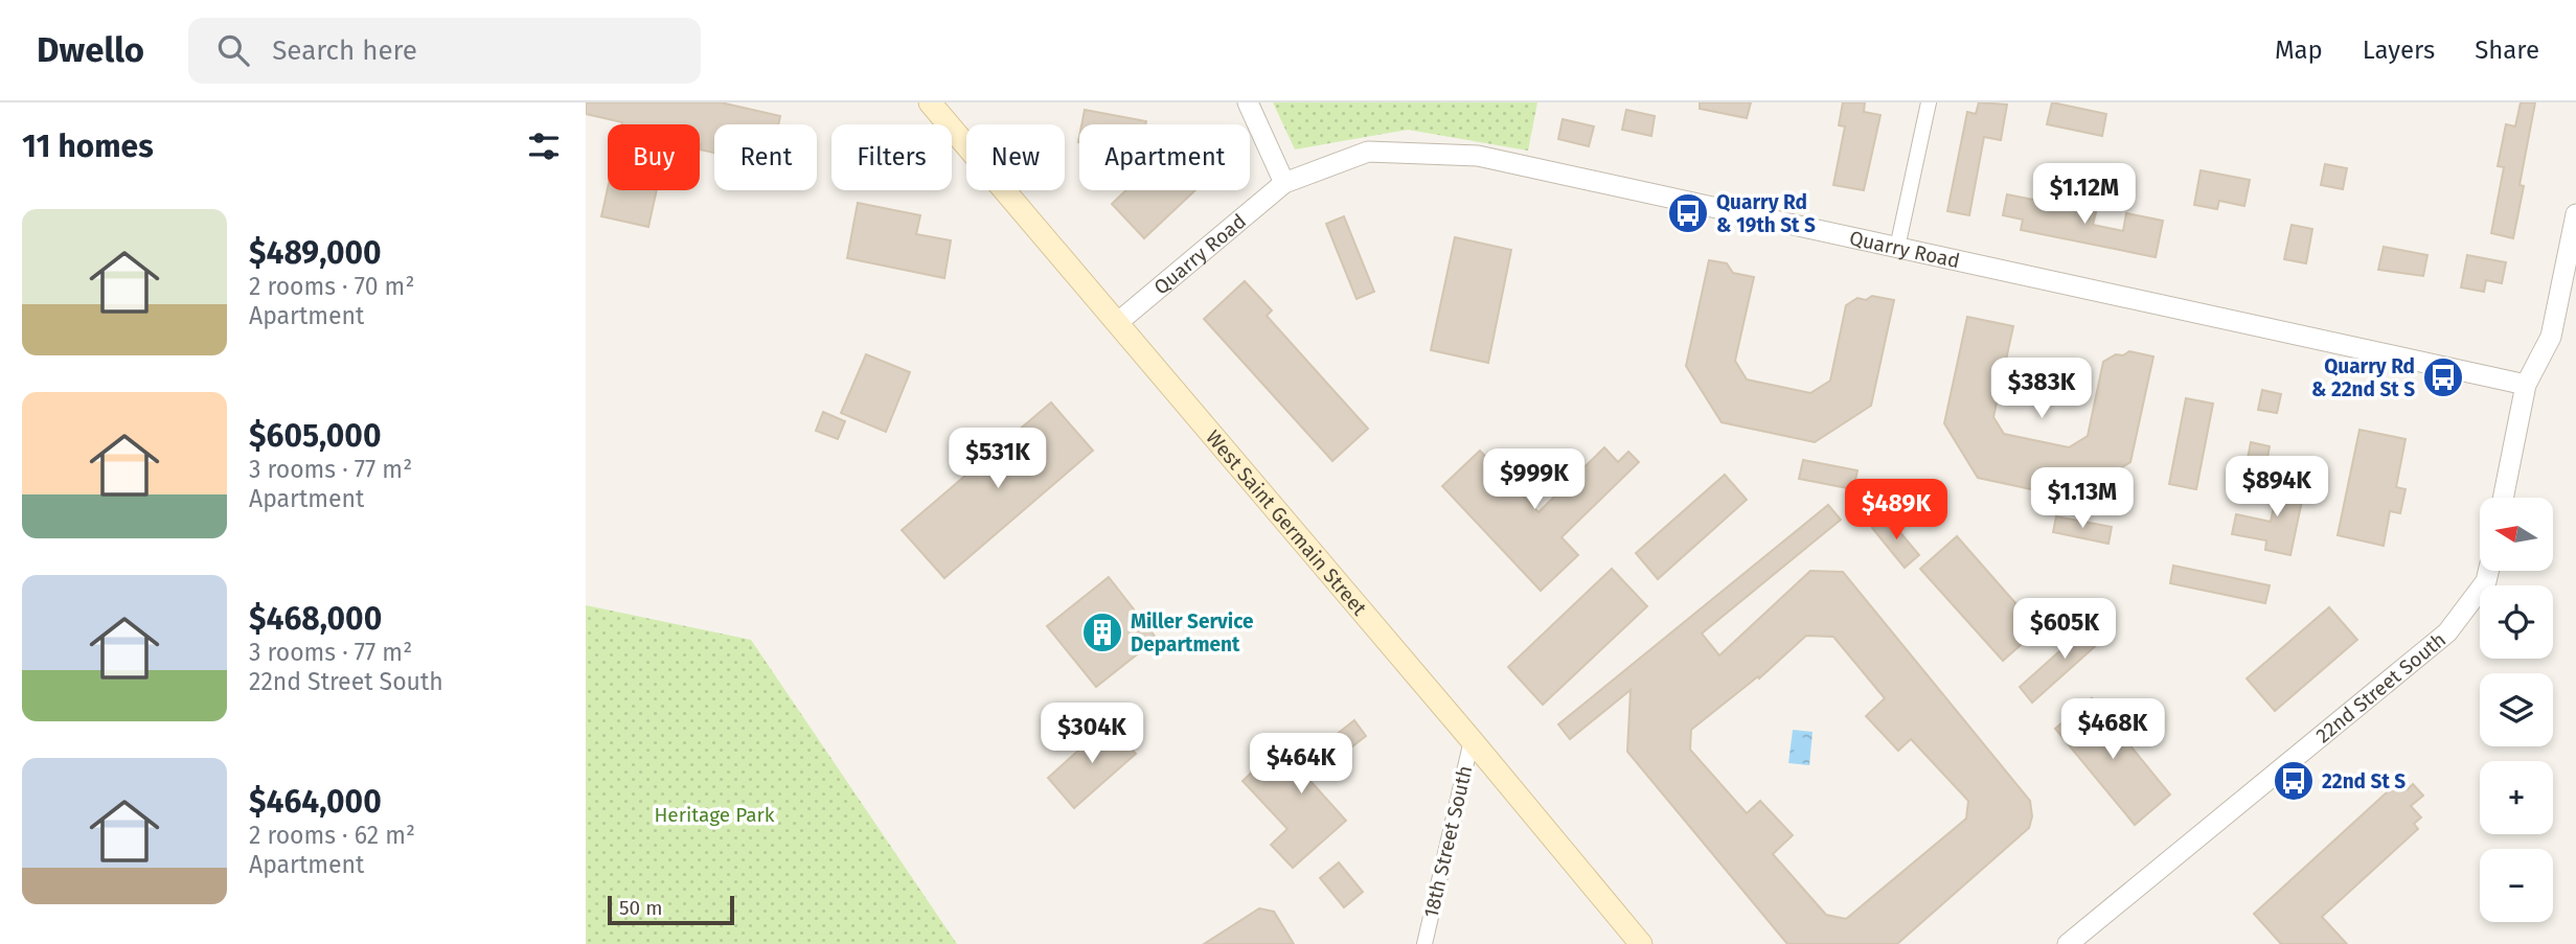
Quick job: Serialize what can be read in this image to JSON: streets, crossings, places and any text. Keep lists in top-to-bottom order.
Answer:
{
  "streets": {
    "main road": ["West Saint Germain Street"],
    "street": ["Quarry Road", "22nd Street South", "18th Street South"]
  },
  "crossings": [
    ["Quarry Road", "West Saint Germain Street"],
    ["West Saint Germain Street", "18th Street South"]
  ],
  "parks": ["Heritage Park"],
  "places": {
    "bus stop": ["Quarry Rd & 19th St S", "Quarry Rd & 22nd St S", "22nd St S"],
    "building": ["Miller Service Department"]
  },
  "scale_bar": "50 m",
  "north": "left",
  "page": {
    "header": "Dwello",
    "search": "Search here",
    "nav": ["Map", "Layers", "Share"],
    "heading": "11 homes",
    "chip": [
      "Buy",
      "Rent",
      "Filters",
      "New",
      "Apartment"
    ],
    "price": [
      "$1.12M",
      "$383K",
      "$531K",
      "$999K",
      "$894K",
      "$1.13M",
      "$489K",
      "$605K",
      "$468K",
      "$304K",
      "$464K"
    ],
    "list": [
      {
        "name": "$489,000",
        "note": "2 rooms · 70 m² · Apartment"
      },
      {
        "name": "$605,000",
        "note": "3 rooms · 77 m² · Apartment"
      },
      {
        "name": "$468,000",
        "note": "3 rooms · 77 m² · 22nd Street South"
      },
      {
        "name": "$464,000",
        "note": "2 rooms · 62 m² · Apartment"
      }
    ],
    "map_buttons": ["+", "−"],
    "scale": "50 m"
  }
}
